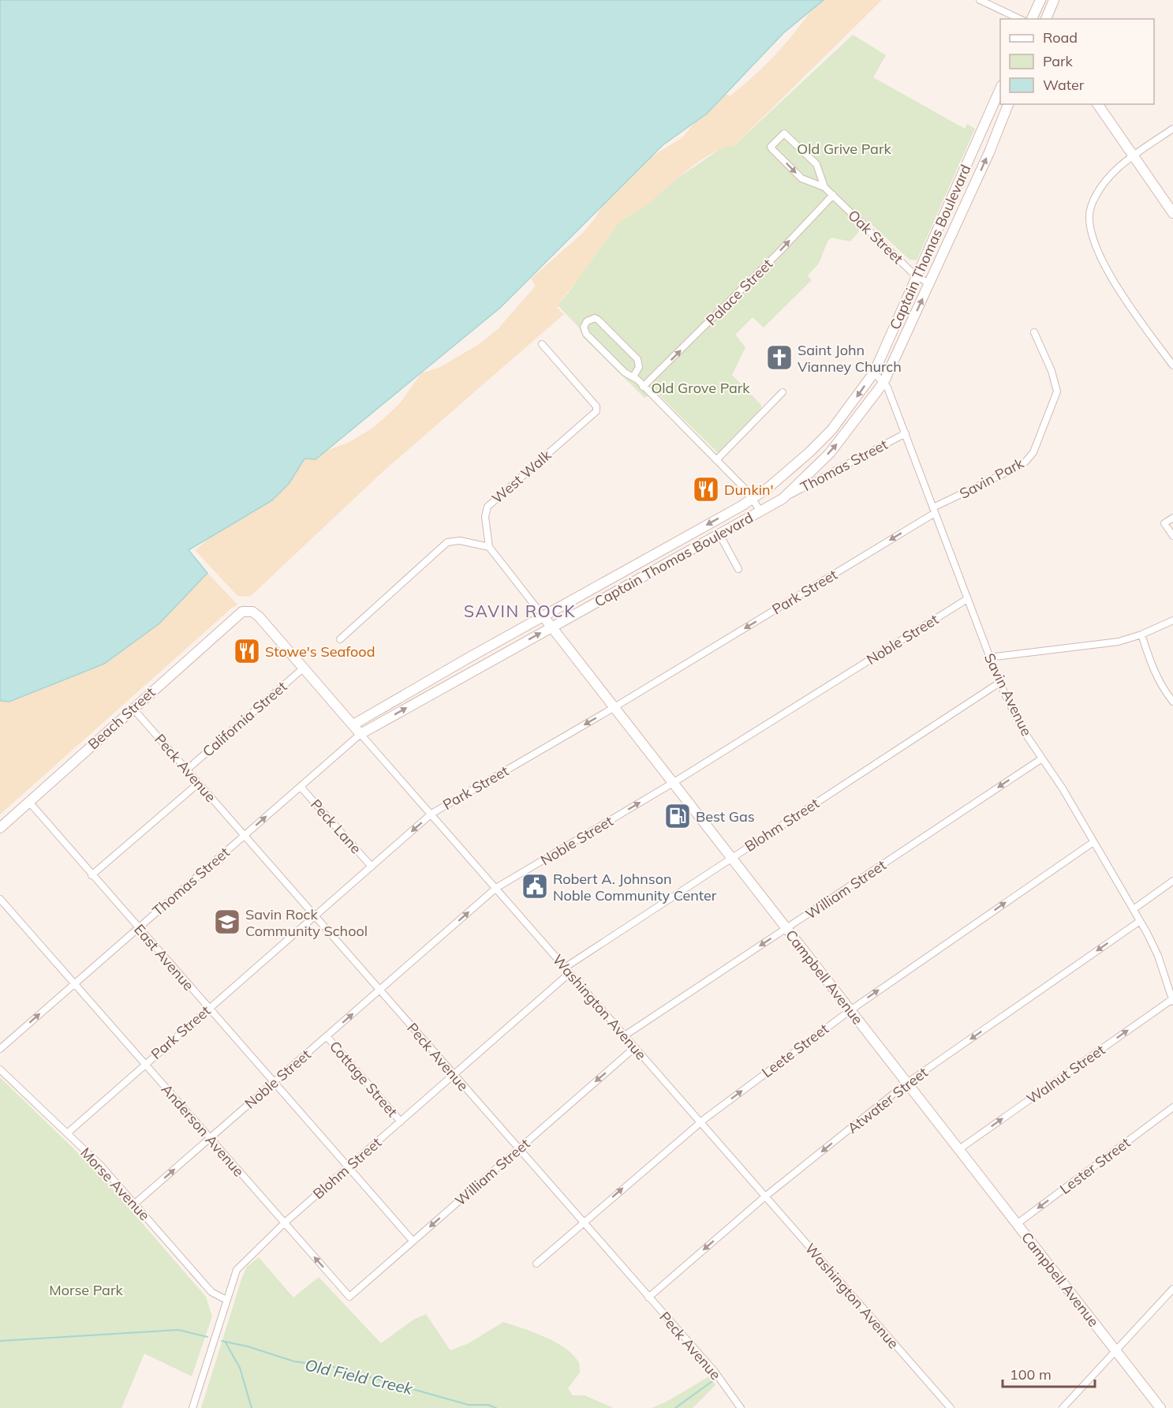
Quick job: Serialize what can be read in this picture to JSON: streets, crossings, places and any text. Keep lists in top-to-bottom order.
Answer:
{
  "streets": {
    "main road": [
      "Captain Thomas Boulevard",
      "Beach Street",
      "Campbell Avenue",
      "Washington Avenue"
    ],
    "street": [
      "Oak Street",
      "Palace Street",
      "Thomas Street",
      "West Walk",
      "Savin Park",
      "Park Street",
      "Noble Street",
      "Savin Avenue",
      "California Street",
      "Peck Avenue",
      "Blohm Street",
      "Peck Lane",
      "William Street",
      "East Avenue",
      "Leete Street",
      "Walnut Street",
      "Cottage Street",
      "Atwater Street",
      "Anderson Avenue",
      "Lester Street",
      "Morse Avenue"
    ]
  },
  "crossings": [
    ["Oak Street", "Captain Thomas Boulevard"],
    ["Oak Street", "Palace Street"],
    ["Captain Thomas Boulevard", "Thomas Street"],
    ["Captain Thomas Boulevard", "Savin Avenue"],
    ["Captain Thomas Boulevard", "Campbell Avenue"],
    ["Captain Thomas Boulevard", "Washington Avenue"],
    ["Thomas Street", "Savin Avenue"],
    ["Thomas Street", "Peck Avenue"],
    ["Thomas Street", "Peck Lane"],
    ["Thomas Street", "East Avenue"],
    ["Thomas Street", "Washington Avenue"],
    ["Thomas Street", "Anderson Avenue"],
    ["West Walk", "Campbell Avenue"],
    ["Savin Park", "Park Street"],
    ["Savin Park", "Savin Avenue"],
    ["Park Street", "Savin Avenue"],
    ["Park Street", "Peck Avenue"],
    ["Park Street", "Peck Lane"],
    ["Park Street", "East Avenue"],
    ["Park Street", "Campbell Avenue"],
    ["Park Street", "Washington Avenue"],
    ["Park Street", "Anderson Avenue"],
    ["Park Street", "Morse Avenue"],
    ["Noble Street", "Savin Avenue"],
    ["Noble Street", "Peck Avenue"],
    ["Noble Street", "East Avenue"],
    ["Noble Street", "Campbell Avenue"],
    ["Noble Street", "Washington Avenue"],
    ["Noble Street", "Cottage Street"],
    ["Noble Street", "Anderson Avenue"],
    ["Noble Street", "Morse Avenue"],
    ["Savin Avenue", "Blohm Street"],
    ["Savin Avenue", "William Street"],
    ["Savin Avenue", "Leete Street"],
    ["Savin Avenue", "Walnut Street"],
    ["Savin Avenue", "Atwater Street"],
    ["Beach Street", "Peck Avenue"],
    ["Beach Street", "East Avenue"],
    ["Beach Street", "Washington Avenue"],
    ["California Street", "Peck Avenue"],
    ["California Street", "Washington Avenue"],
    ["Peck Avenue", "Blohm Street"],
    ["Peck Avenue", "William Street"],
    ["Peck Avenue", "Leete Street"],
    ["Peck Avenue", "Atwater Street"],
    ["Blohm Street", "East Avenue"],
    ["Blohm Street", "Campbell Avenue"],
    ["Blohm Street", "Washington Avenue"],
    ["Blohm Street", "Cottage Street"],
    ["Blohm Street", "Anderson Avenue"],
    ["Blohm Street", "Morse Avenue"],
    ["William Street", "East Avenue"],
    ["William Street", "Campbell Avenue"],
    ["William Street", "Washington Avenue"],
    ["William Street", "Anderson Avenue"],
    ["Campbell Avenue", "Leete Street"],
    ["Campbell Avenue", "Walnut Street"],
    ["Campbell Avenue", "Atwater Street"],
    ["Campbell Avenue", "Lester Street"],
    ["Washington Avenue", "Leete Street"],
    ["Washington Avenue", "Atwater Street"]
  ],
  "one_way": [
    "Palace Street",
    "Park Street",
    "Noble Street",
    "William Street",
    "Leete Street",
    "Walnut Street",
    "Atwater Street",
    "Lester Street"
  ],
  "districts": ["SAVIN ROCK"],
  "water": ["Old Field Creek"],
  "parks": ["Old Grive Park", "Old Grove Park", "Morse Park"],
  "places": {
    "church": ["Saint John Vianney Church"],
    "restaurant": ["Dunkin'", "Stowe's Seafood"],
    "fuel station": ["Best Gas"],
    "public building": ["Robert A. Johnson Noble Community Center"],
    "school or university": ["Savin Rock Community School"]
  },
  "legend": ["Road", "Park", "Water"],
  "scale_bar": "100 m"
}
